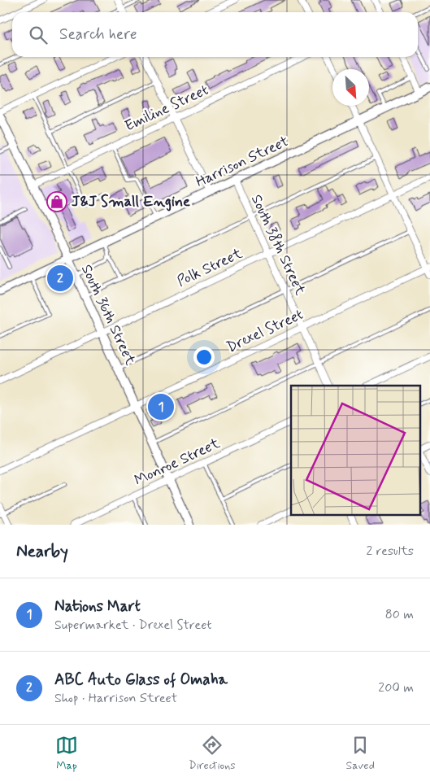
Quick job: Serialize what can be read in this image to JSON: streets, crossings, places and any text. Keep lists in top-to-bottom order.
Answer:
{
  "streets": {
    "main road": ["Harrison Street", "South 36th Street"],
    "street": [
      "Emiline Street",
      "South 38th Street",
      "Polk Street",
      "Drexel Street",
      "Monroe Street"
    ]
  },
  "crossings": [
    ["Emiline Street", "South 36th Street"],
    ["Harrison Street", "South 38th Street"],
    ["Harrison Street", "South 36th Street"],
    ["South 38th Street", "Polk Street"],
    ["South 38th Street", "Drexel Street"],
    ["Polk Street", "South 36th Street"],
    ["South 36th Street", "Drexel Street"],
    ["South 36th Street", "Monroe Street"]
  ],
  "places": {
    "shop": ["J&J Small Engine"]
  },
  "north": "bottom right",
  "page": {
    "search": "Search here",
    "pins": ["2", "1"],
    "heading": ["Nearby", "2 results"],
    "list": [
      {
        "mark": "1",
        "name": "Nations Mart",
        "note": "Supermarket · Drexel Street",
        "value": "80 m"
      },
      {
        "mark": "2",
        "name": "ABC Auto Glass of Omaha",
        "note": "Shop · Harrison Street",
        "value": "200 m"
      }
    ],
    "nav": ["Map", "Directions", "Saved"]
  }
}
